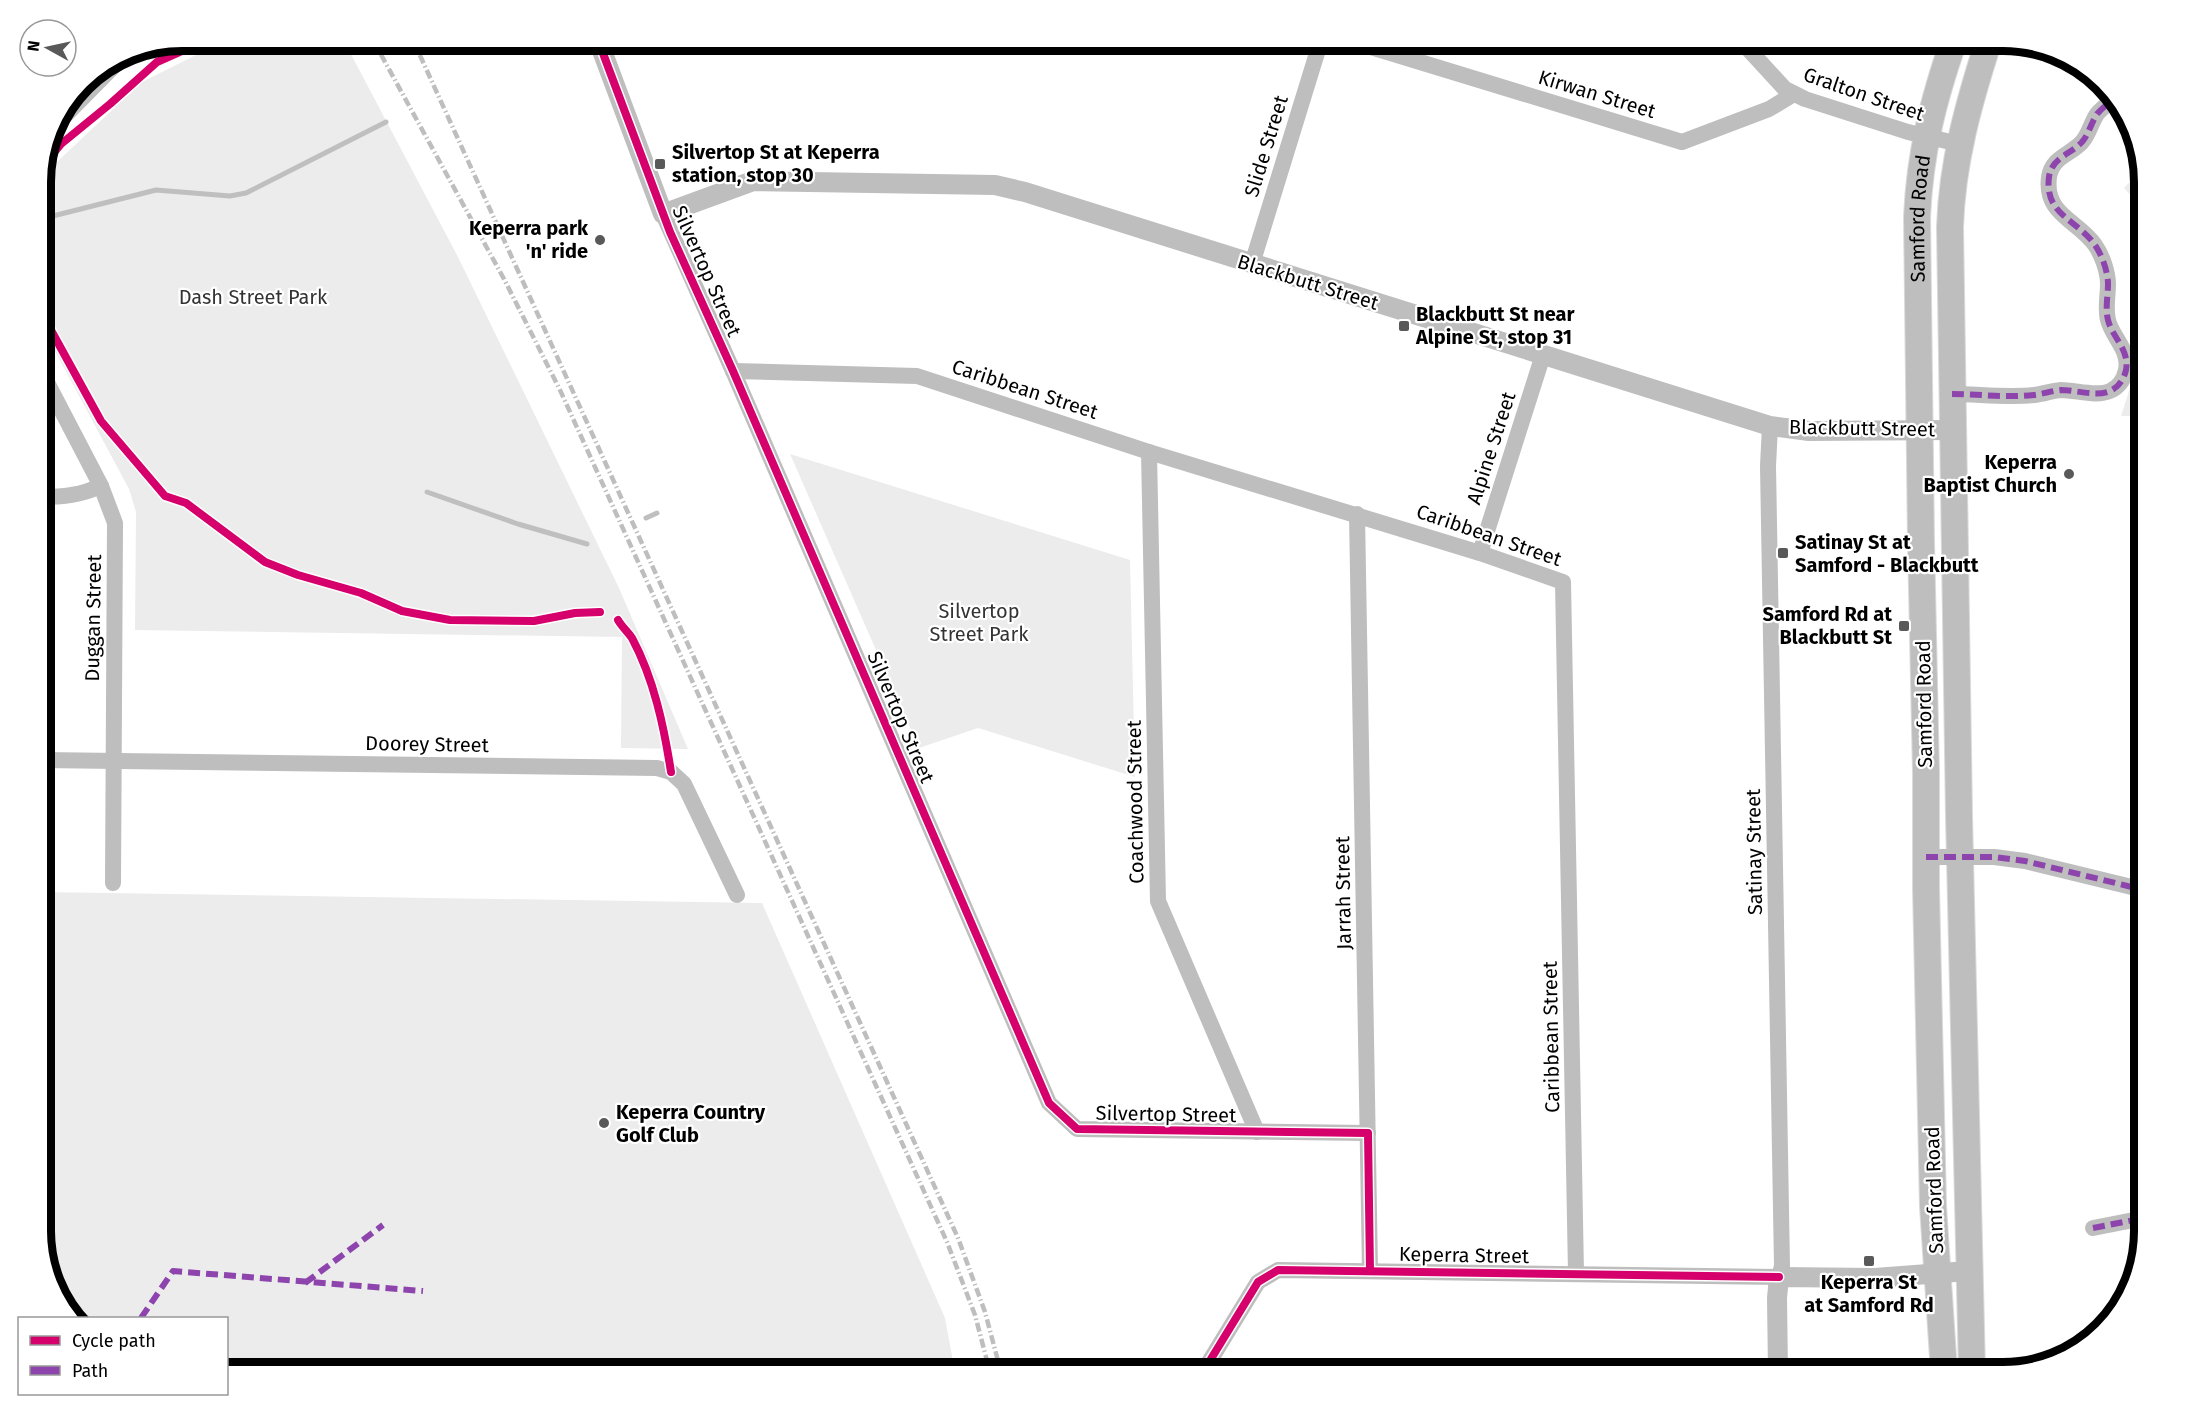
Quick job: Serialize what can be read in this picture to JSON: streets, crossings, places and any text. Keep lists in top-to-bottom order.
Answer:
{
  "streets": {
    "main road": ["Samford Road"],
    "street": [
      "Kirwan Street",
      "Gralton Street",
      "Slide Street",
      "Silvertop Street",
      "Blackbutt Street",
      "Caribbean Street",
      "Alpine Street",
      "Duggan Street",
      "Doorey Street",
      "Coachwood Street",
      "Satinay Street",
      "Jarrah Street",
      "Keperra Street"
    ]
  },
  "crossings": [
    ["Kirwan Street", "Gralton Street"],
    ["Gralton Street", "Samford Road"],
    ["Slide Street", "Blackbutt Street"],
    ["Samford Road", "Blackbutt Street"],
    ["Samford Road", "Keperra Street"],
    ["Silvertop Street", "Blackbutt Street"],
    ["Silvertop Street", "Caribbean Street"],
    ["Silvertop Street", "Coachwood Street"],
    ["Silvertop Street", "Jarrah Street"],
    ["Blackbutt Street", "Alpine Street"],
    ["Blackbutt Street", "Satinay Street"],
    ["Caribbean Street", "Alpine Street"],
    ["Caribbean Street", "Coachwood Street"],
    ["Caribbean Street", "Jarrah Street"],
    ["Caribbean Street", "Keperra Street"],
    ["Duggan Street", "Doorey Street"],
    ["Satinay Street", "Keperra Street"],
    ["Jarrah Street", "Keperra Street"]
  ],
  "parks": ["Dash Street Park", "Silvertop Street Park"],
  "places": {
    "transit": [
      "Silvertop St at Keperra station, stop 30",
      "Blackbutt St near Alpine St, stop 31",
      "Satinay St at Samford - Blackbutt",
      "Samford Rd at Blackbutt St",
      "Keperra St at Samford Rd"
    ],
    "other": ["Keperra park 'n' ride", "Keperra Baptist Church", "Keperra Country Golf Club"]
  },
  "legend": ["Cycle path", "Path"],
  "north": "left"
}
